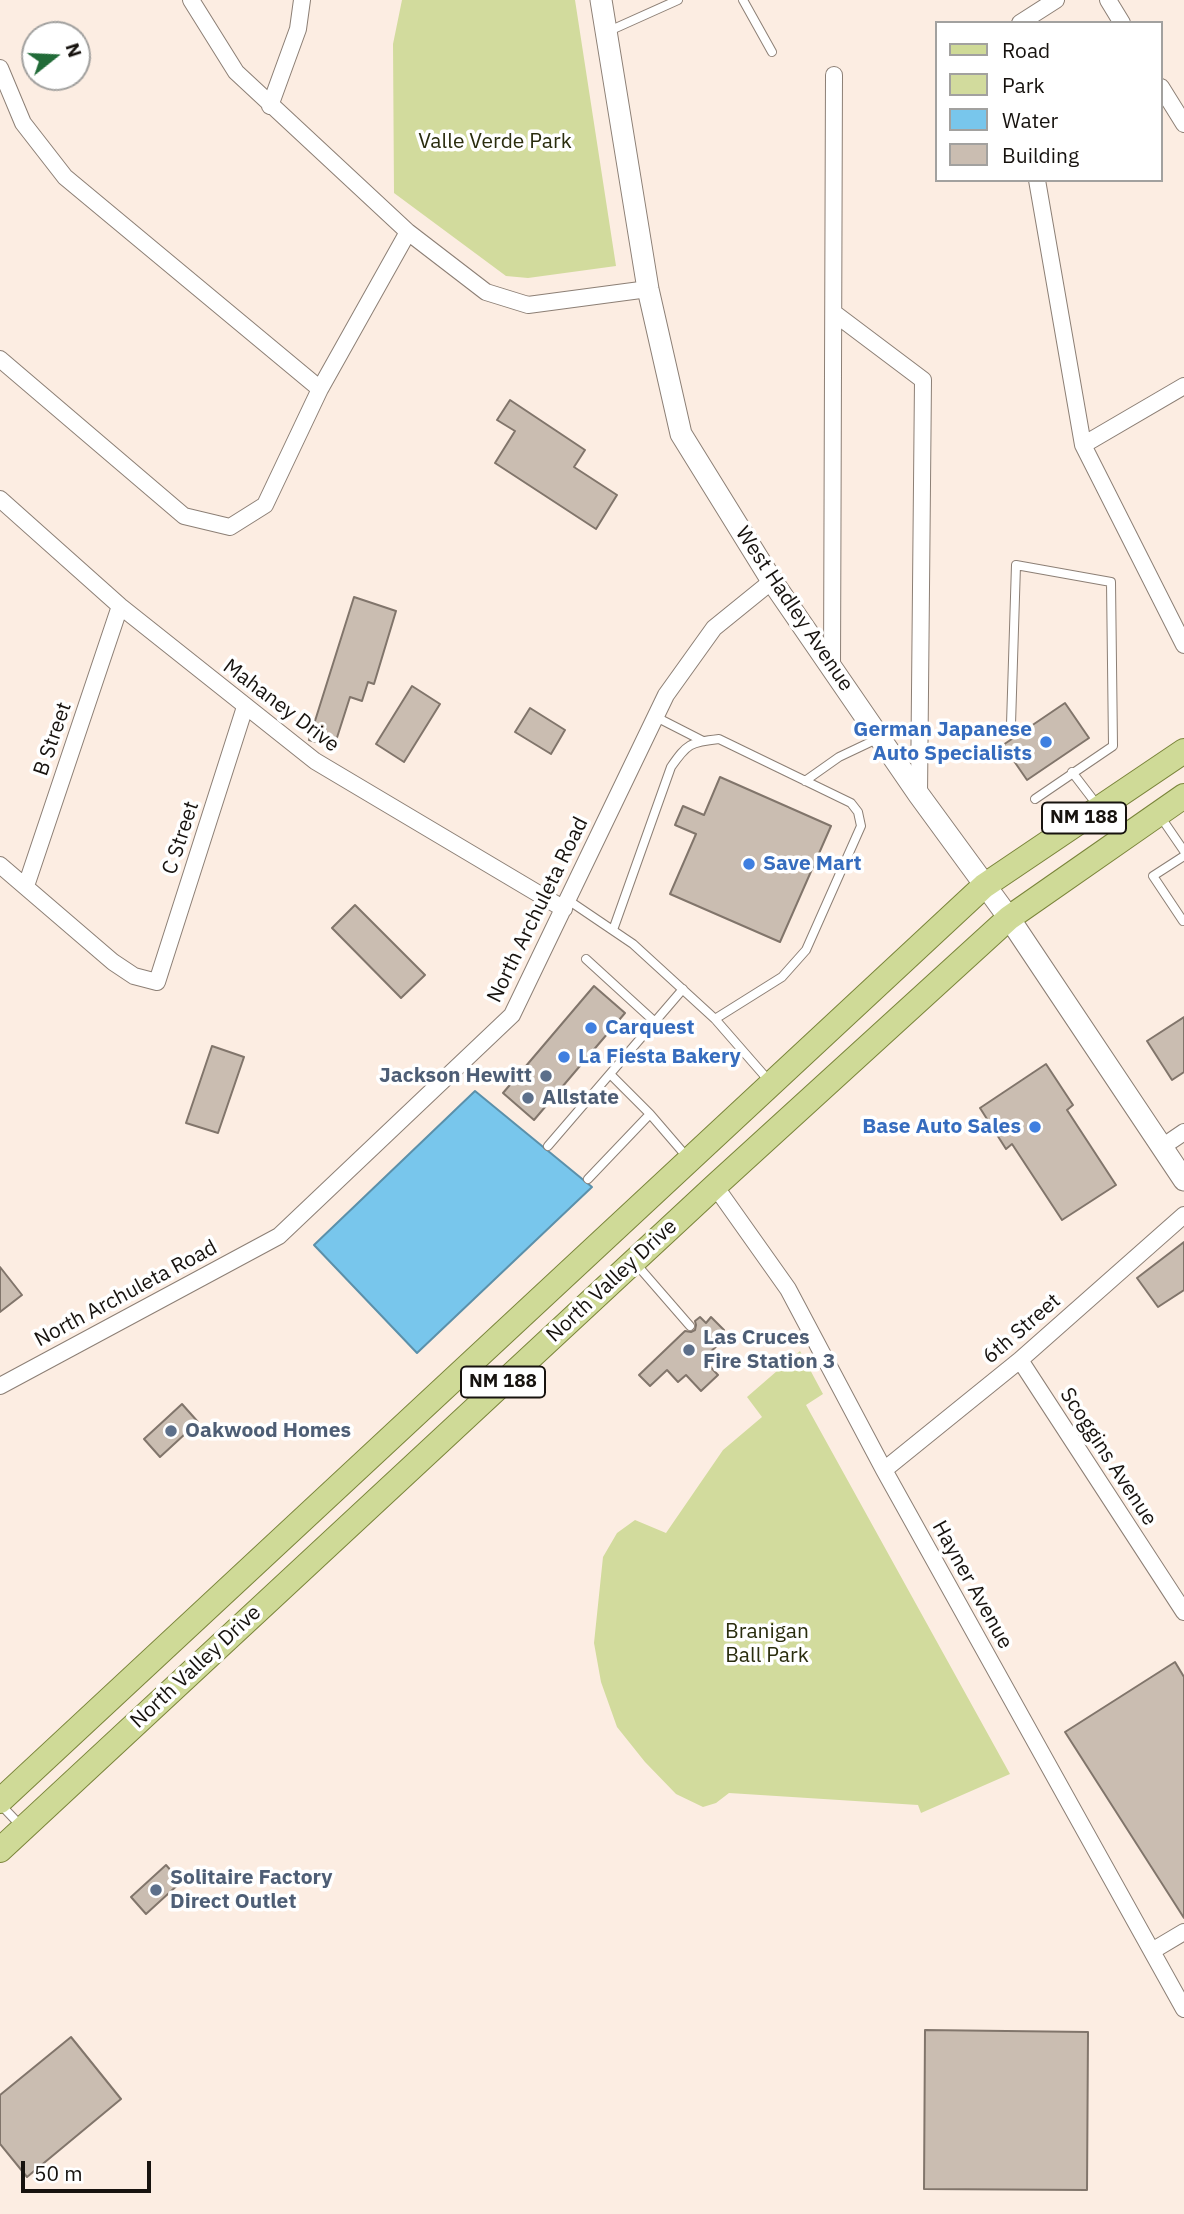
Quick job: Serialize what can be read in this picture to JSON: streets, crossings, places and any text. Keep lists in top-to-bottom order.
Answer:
{
  "streets": {
    "main road": ["NM 188", "North Valley Drive"],
    "street": [
      "West Hadley Avenue",
      "Mahaney Drive",
      "B Street",
      "C Street",
      "North Archuleta Road",
      "6th Street",
      "Scoggins Avenue",
      "Hayner Avenue"
    ]
  },
  "crossings": [
    ["West Hadley Avenue", "North Archuleta Road"],
    ["West Hadley Avenue", "North Valley Drive"],
    ["Mahaney Drive", "B Street"],
    ["Mahaney Drive", "C Street"],
    ["Mahaney Drive", "North Archuleta Road"],
    ["B Street", "C Street"],
    ["North Valley Drive", "Hayner Avenue"],
    ["6th Street", "Scoggins Avenue"],
    ["6th Street", "Hayner Avenue"]
  ],
  "parks": ["Valle Verde Park", "Branigan Ball Park"],
  "places": [
    "German Japanese Auto Specialists",
    "Save Mart",
    "Carquest",
    "La Fiesta Bakery",
    "Jackson Hewitt",
    "Allstate",
    "Base Auto Sales",
    "Las Cruces Fire Station 3",
    "Oakwood Homes",
    "Solitaire Factory Direct Outlet"
  ],
  "legend": [
    "Road",
    "Park",
    "Water",
    "Building"
  ],
  "scale_bar": "50 m",
  "north": "right"
}
